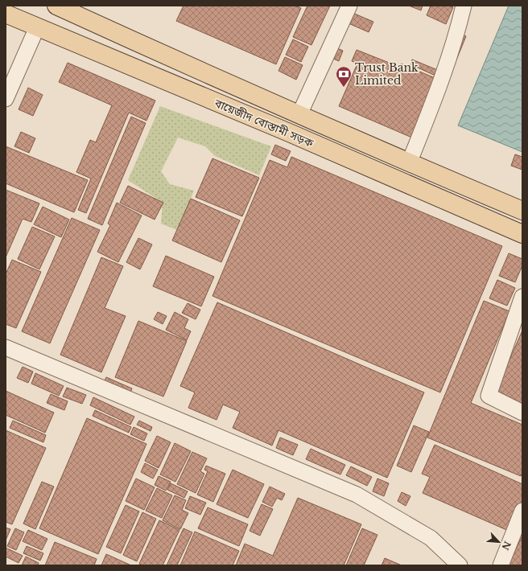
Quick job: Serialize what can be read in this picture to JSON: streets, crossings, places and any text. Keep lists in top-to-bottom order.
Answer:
{
  "streets": {
    "main road": ["বায়েজীদ বোস্তামী সড়ক"]
  },
  "places": {
    "bank": ["Trust Bank Limited"]
  },
  "north": "bottom right"
}
